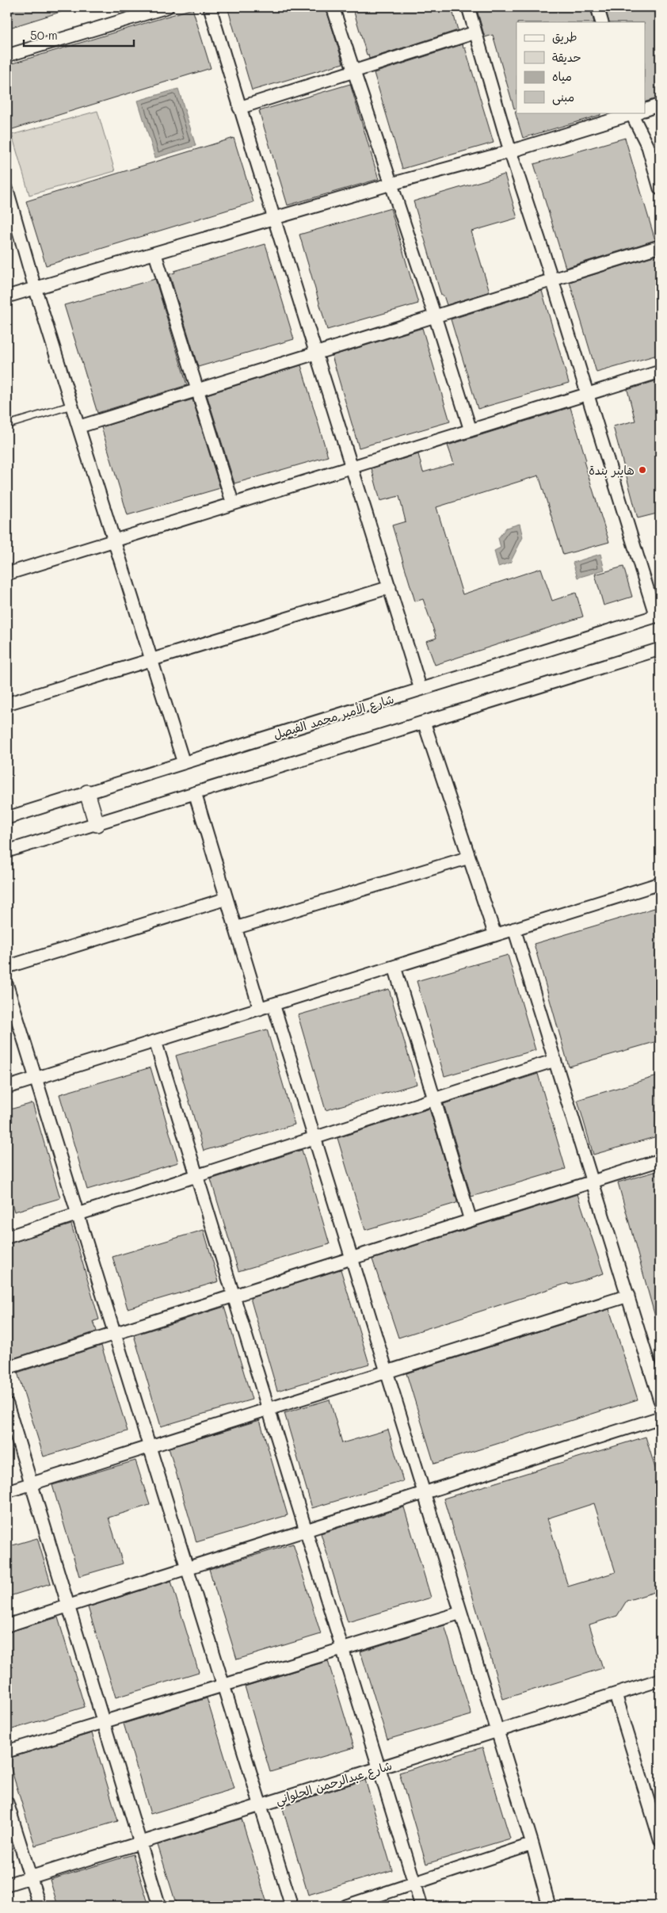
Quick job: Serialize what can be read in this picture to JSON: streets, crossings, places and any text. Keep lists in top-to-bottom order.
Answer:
{
  "streets": {
    "street": ["شارع الأمير محمد الفيصل", "شارع عبدالرحمن الحلواني"]
  },
  "places": ["هايبر بندة"],
  "legend": [
    "طريق",
    "حديقة",
    "مياه",
    "مبنى"
  ],
  "scale_bar": "50 m"
}
